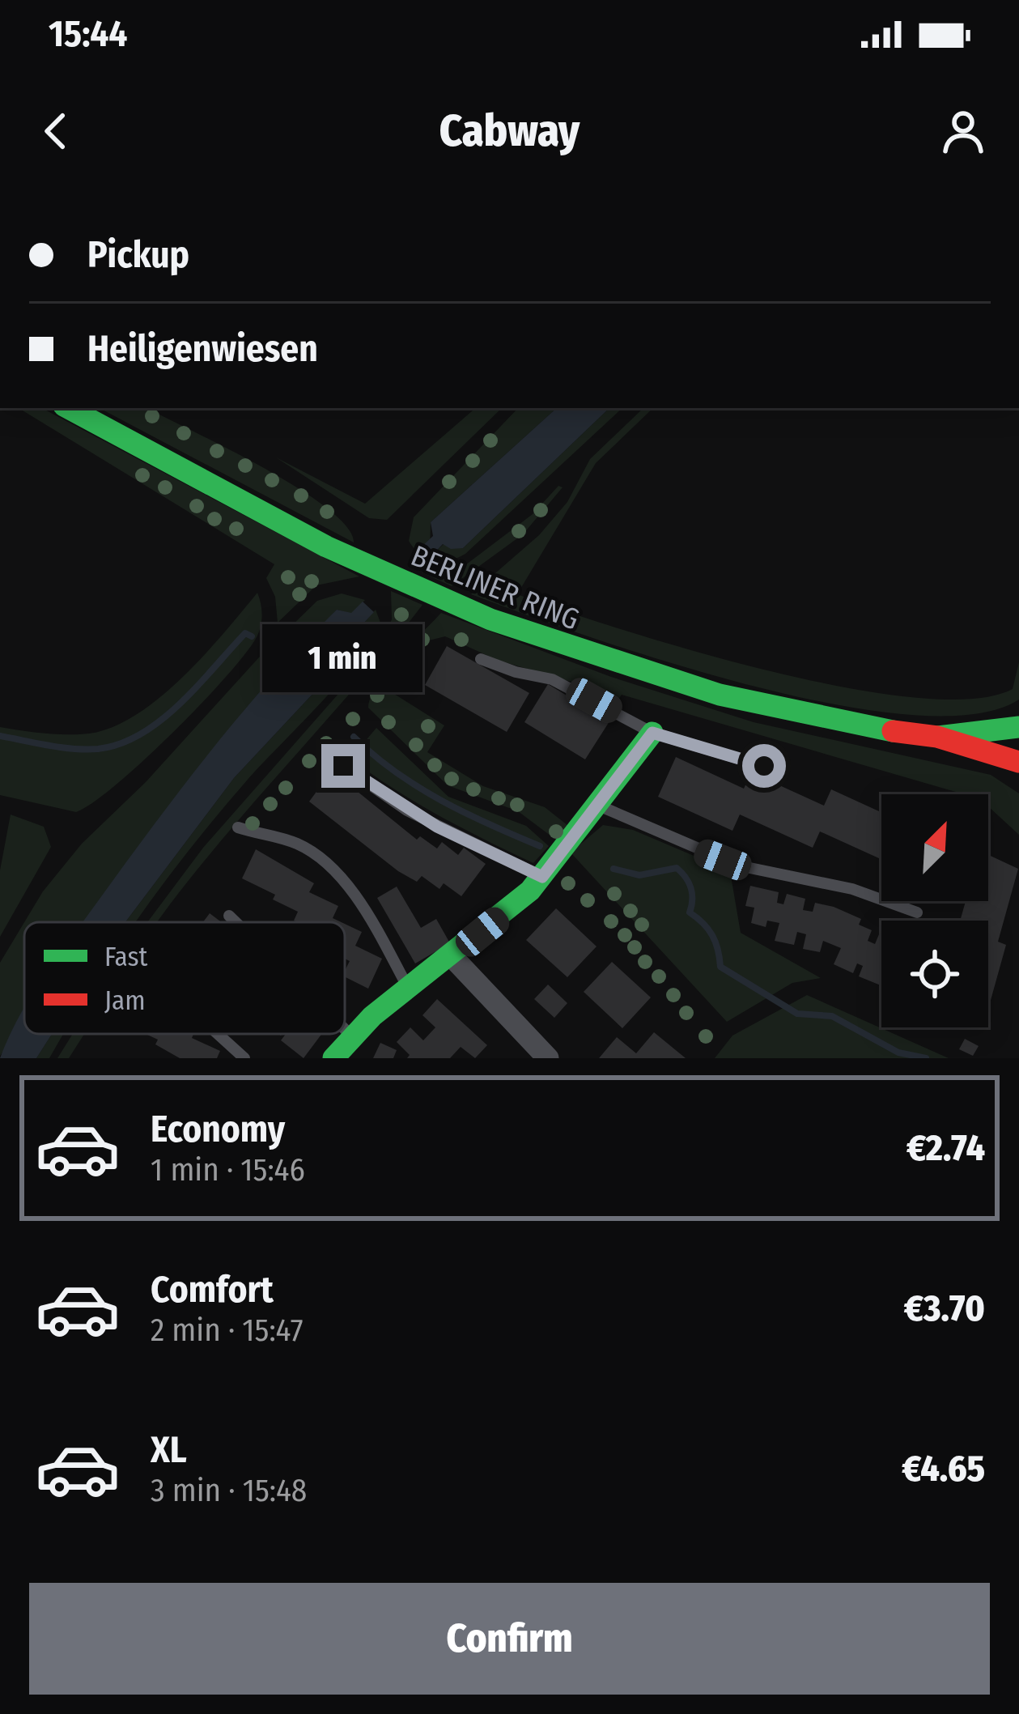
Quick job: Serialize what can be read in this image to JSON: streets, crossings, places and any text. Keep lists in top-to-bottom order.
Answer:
{
  "streets": {
    "main road": ["BERLINER RING"]
  },
  "legend": ["Fast", "Jam"],
  "north": "top right",
  "page": {
    "status": "15:44",
    "header": "Cabway",
    "banner": ["Pickup", "Heiligenwiesen"],
    "bubble": "1 min",
    "list": [
      {
        "name": "Economy",
        "note": "1 min · 15:46",
        "value": "€2.74"
      },
      {
        "name": "Comfort",
        "note": "2 min · 15:47",
        "value": "€3.70"
      },
      {
        "name": "XL",
        "note": "3 min · 15:48",
        "value": "€4.65"
      }
    ],
    "buttons": "Confirm"
  }
}
